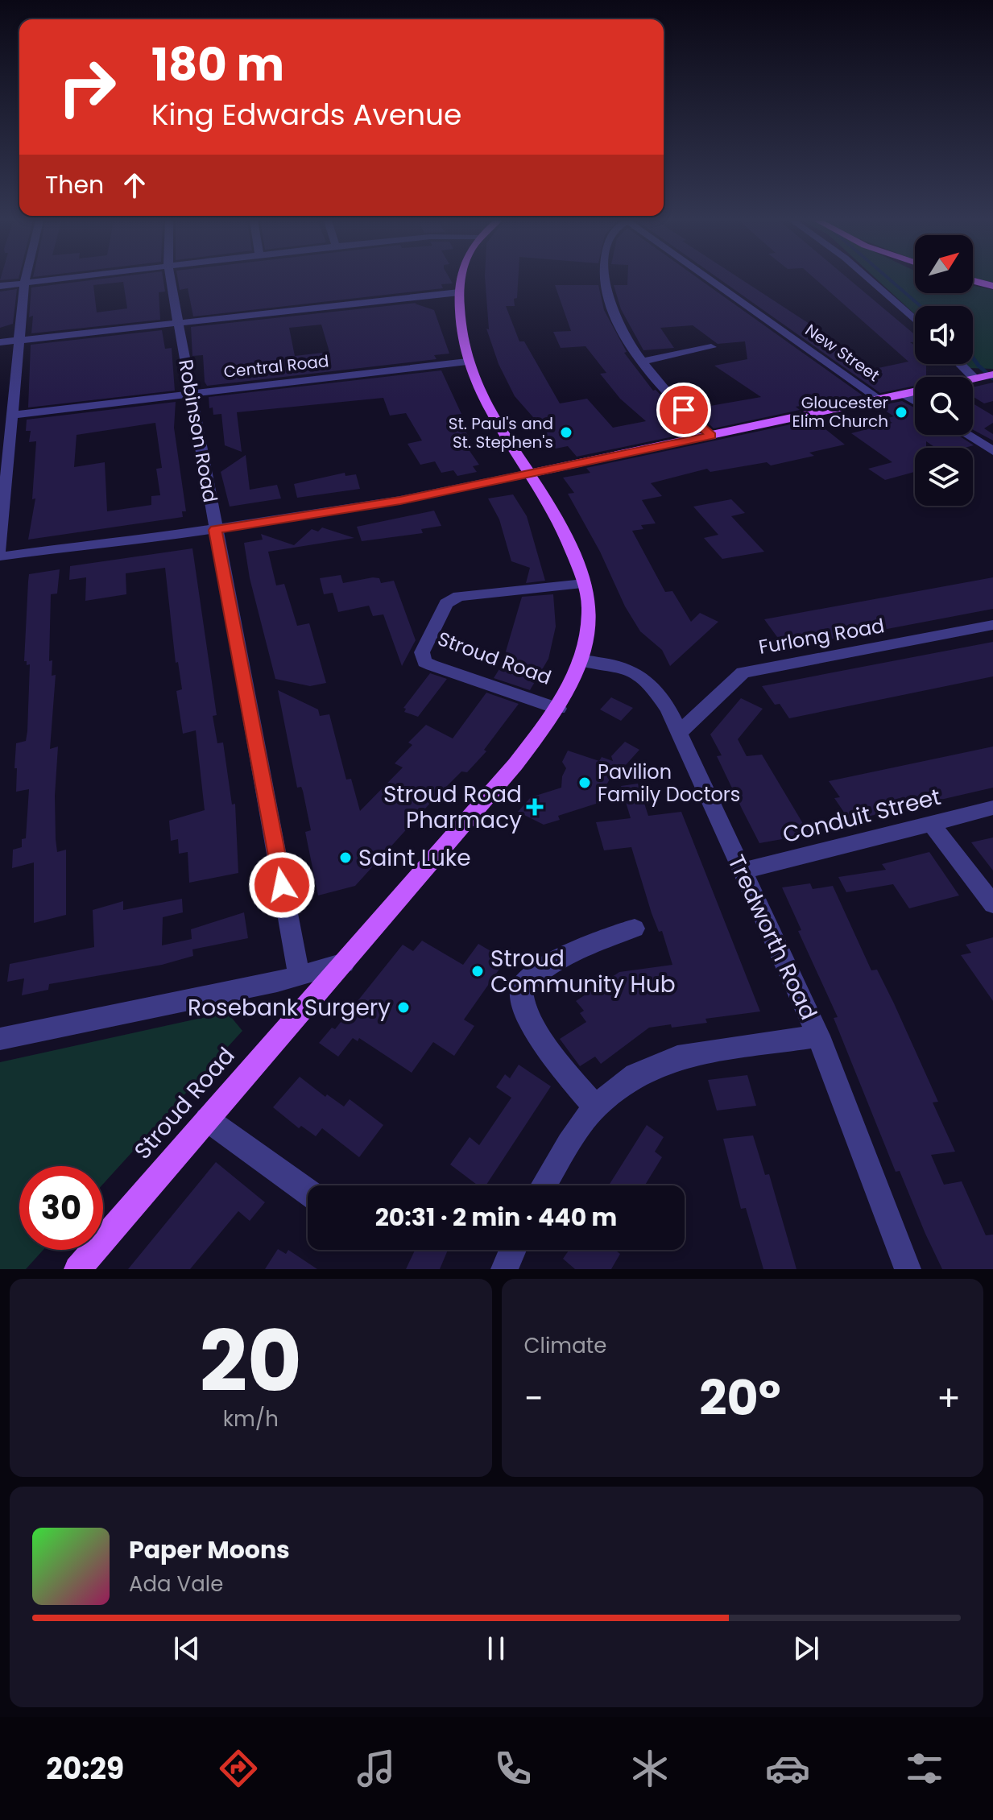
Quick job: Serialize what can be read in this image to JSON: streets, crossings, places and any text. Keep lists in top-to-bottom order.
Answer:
{
  "streets": {
    "main road": ["Stroud Road"],
    "street": [
      "New Street",
      "Central Road",
      "Robinson Road",
      "Furlong Road",
      "Conduit Street",
      "Tredworth Road"
    ]
  },
  "crossings": [
    ["Central Road", "Robinson Road"],
    ["Central Road", "Stroud Road"],
    ["Furlong Road", "Tredworth Road"],
    ["Stroud Road", "Tredworth Road"],
    ["Conduit Street", "Tredworth Road"]
  ],
  "places": {
    "other": [
      "Gloucester Elim Church",
      "St. Paul's and St. Stephen's",
      "Pavilion Family Doctors",
      "Saint Luke",
      "Stroud Community Hub",
      "Rosebank Surgery"
    ],
    "health": ["Stroud Road Pharmacy"]
  },
  "north": "top right",
  "page": {
    "turn": ["180 m", "King Edwards Avenue"],
    "then": "Then",
    "limit": "30",
    "trip": "20:31 · 2 min · 440 m",
    "tile": [
      ["20", "km/h"],
      "Climate"
    ],
    "heat": ["−", "20°", "+"],
    "song": ["Paper Moons", "Ada Vale"],
    "tabs": "20:29"
  }
}
